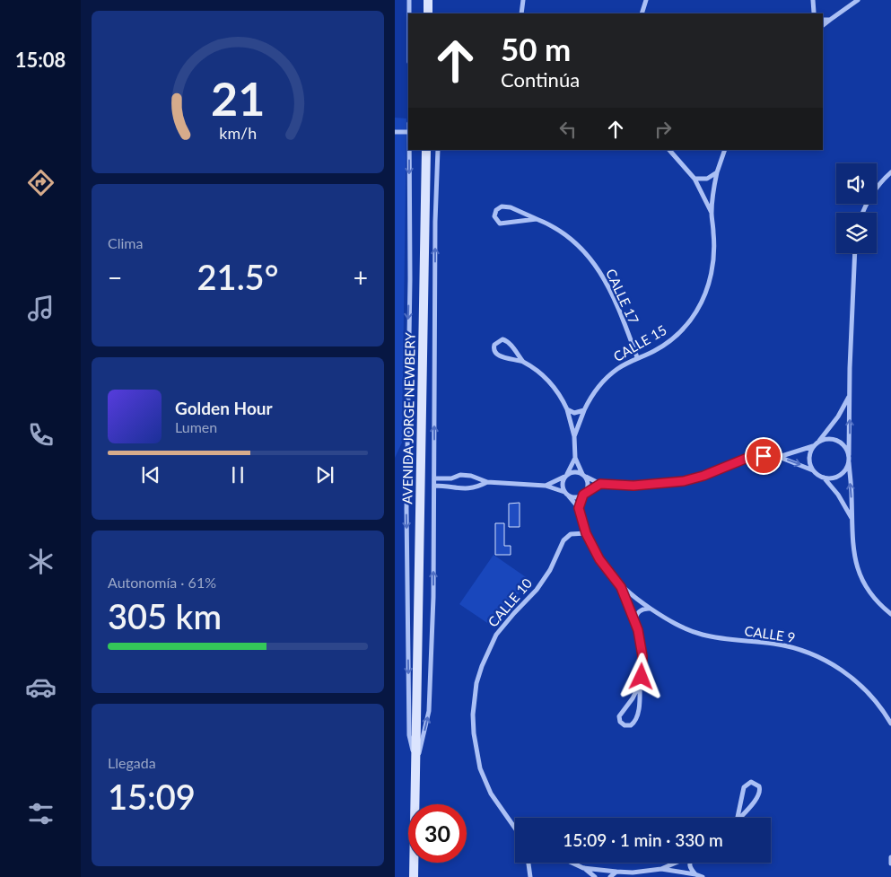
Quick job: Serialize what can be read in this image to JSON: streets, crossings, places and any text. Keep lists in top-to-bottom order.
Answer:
{
  "streets": {
    "main road": ["AVENIDA JORGE NEWBERY"],
    "street": [
      "CALLE 17",
      "CALLE 15",
      "CALLE 10",
      "CALLE 9"
    ]
  },
  "crossings": [
    ["CALLE 17", "CALLE 15"]
  ],
  "page": {
    "tabs": "15:08",
    "turn": ["50 m", "Continúa"],
    "tile": [
      "Clima",
      ["Autonomía · 61%", "305 km"],
      ["Llegada", "15:09"]
    ],
    "heat": ["−", "21.5°", "+"],
    "song": ["Golden Hour", "Lumen"],
    "limit": "30",
    "trip": "15:09 · 1 min · 330 m",
    "gauge": ["21", "km/h"]
  }
}
